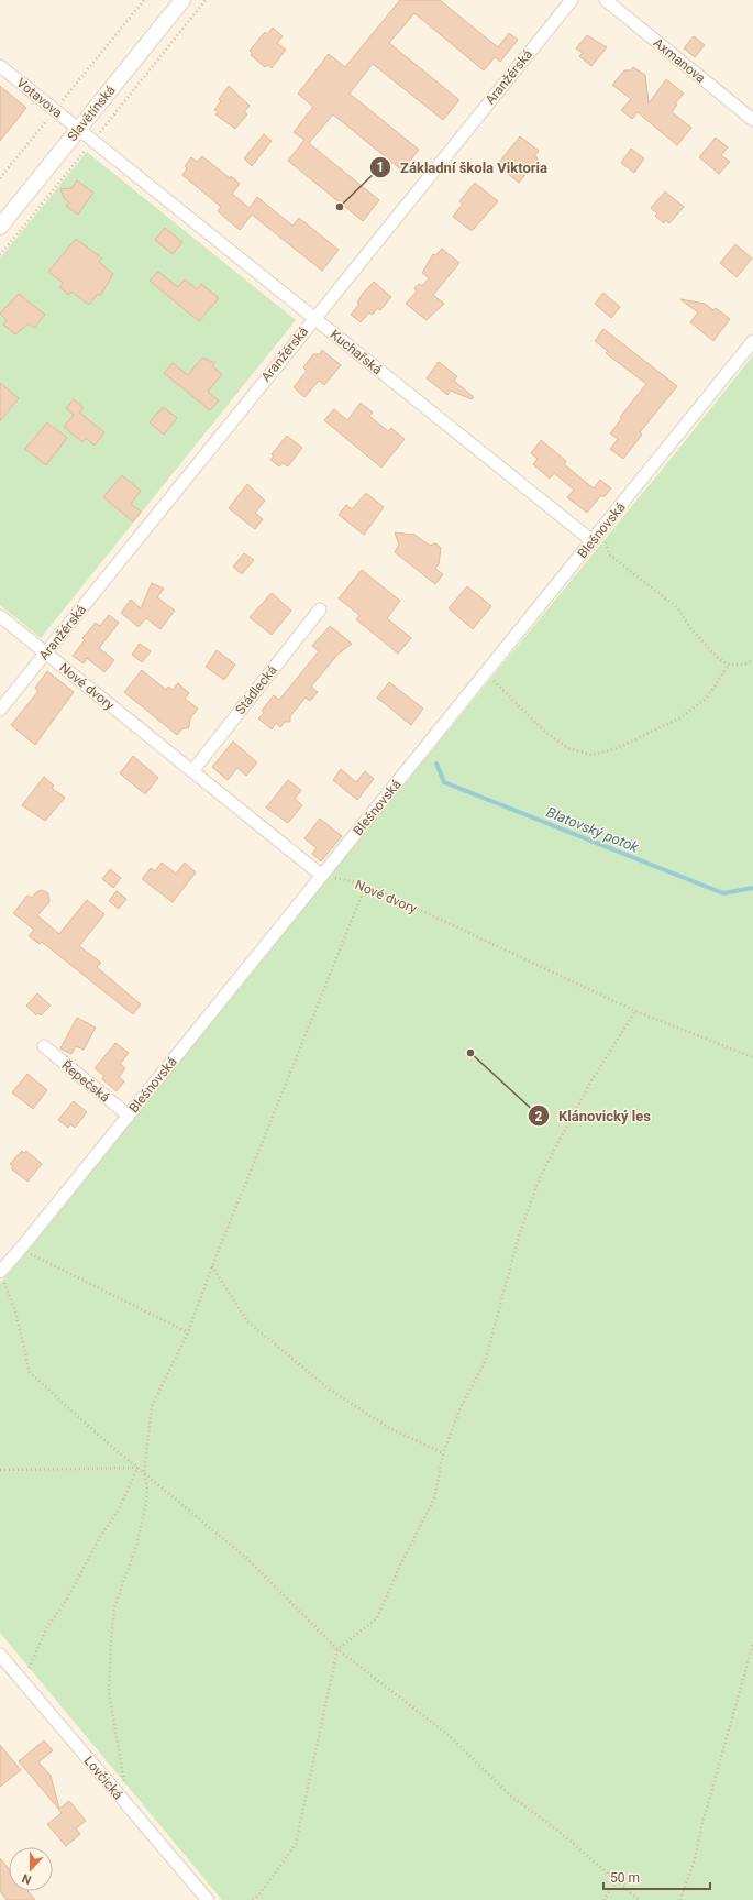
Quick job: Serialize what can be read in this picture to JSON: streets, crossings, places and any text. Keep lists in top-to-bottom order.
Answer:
{
  "streets": {
    "street": [
      "Axmanova",
      "Aranžérská",
      "Votavova",
      "Slavětínská",
      "Kuchařská",
      "Blešnovská",
      "Nové dvory",
      "Stádlecká",
      "Řepečská",
      "Lovčická"
    ]
  },
  "crossings": [
    ["Aranžérská", "Kuchařská"],
    ["Aranžérská", "Nové dvory"],
    ["Votavova", "Slavětínská"],
    ["Votavova", "Kuchařská"],
    ["Slavětínská", "Kuchařská"],
    ["Kuchařská", "Blešnovská"],
    ["Blešnovská", "Nové dvory"],
    ["Blešnovská", "Řepečská"],
    ["Nové dvory", "Stádlecká"]
  ],
  "water": ["Blatovský potok"],
  "places": ["Základní škola Viktoria", "Klánovický les"],
  "scale_bar": "50 m",
  "north": "bottom"
}
